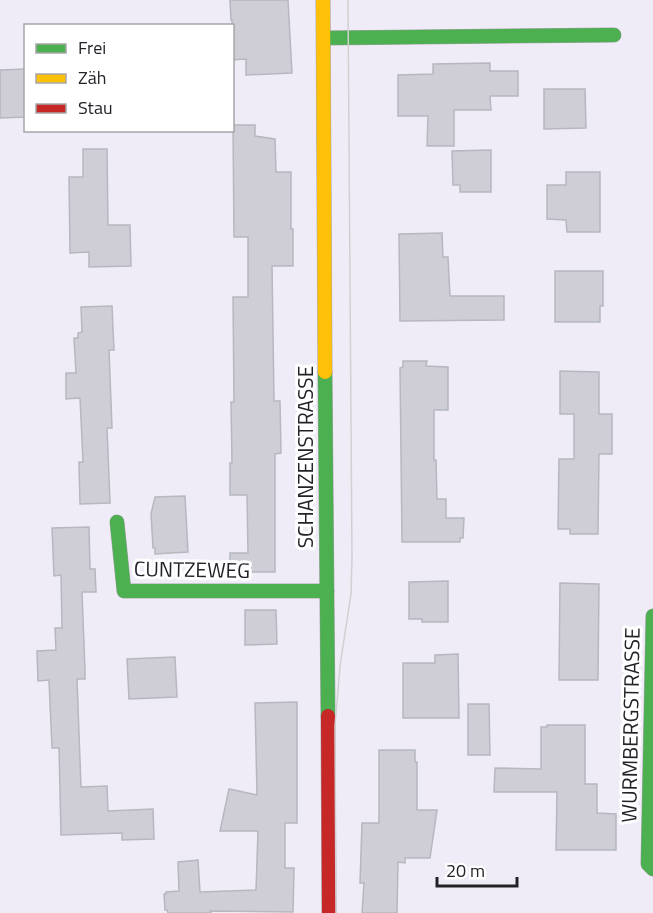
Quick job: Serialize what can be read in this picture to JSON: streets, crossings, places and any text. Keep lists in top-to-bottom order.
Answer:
{
  "streets": {
    "street": ["SCHANZENSTRASSE", "CUNTZEWEG", "WURMBERGSTRASSE"]
  },
  "crossings": [
    ["SCHANZENSTRASSE", "CUNTZEWEG"]
  ],
  "legend": ["Frei", "Zäh", "Stau"],
  "scale_bar": "20 m"
}
